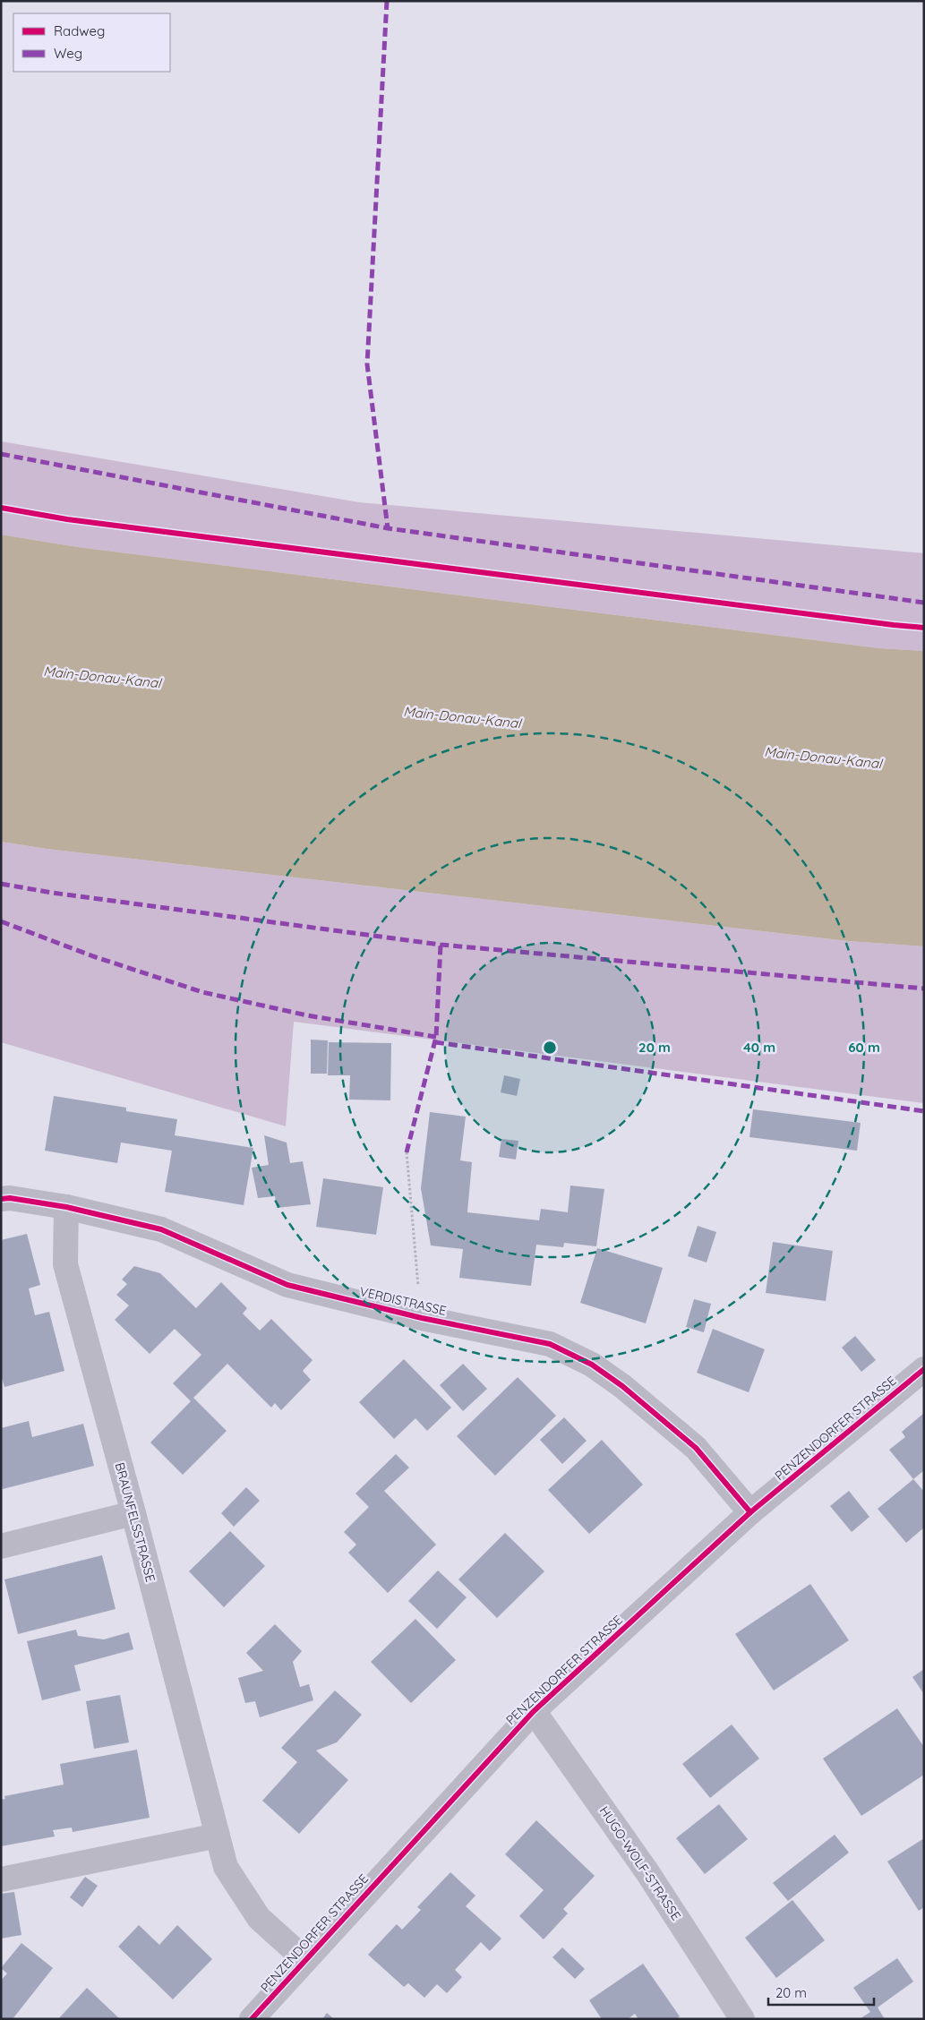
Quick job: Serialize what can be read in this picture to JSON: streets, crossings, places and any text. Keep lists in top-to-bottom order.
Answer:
{
  "streets": {
    "street": [
      "VERDISTRASSE",
      "PENZENDORFER STRASSE",
      "BRAUNFELSSTRASSE",
      "HUGO-WOLF-STRASSE"
    ]
  },
  "crossings": [
    ["VERDISTRASSE", "PENZENDORFER STRASSE"],
    ["VERDISTRASSE", "BRAUNFELSSTRASSE"],
    ["PENZENDORFER STRASSE", "BRAUNFELSSTRASSE"],
    ["PENZENDORFER STRASSE", "HUGO-WOLF-STRASSE"]
  ],
  "water": ["Main-Donau-Kanal"],
  "legend": ["Radweg", "Weg"],
  "scale_bar": "20 m",
  "rings": ["20 m", "40 m", "60 m"]
}
